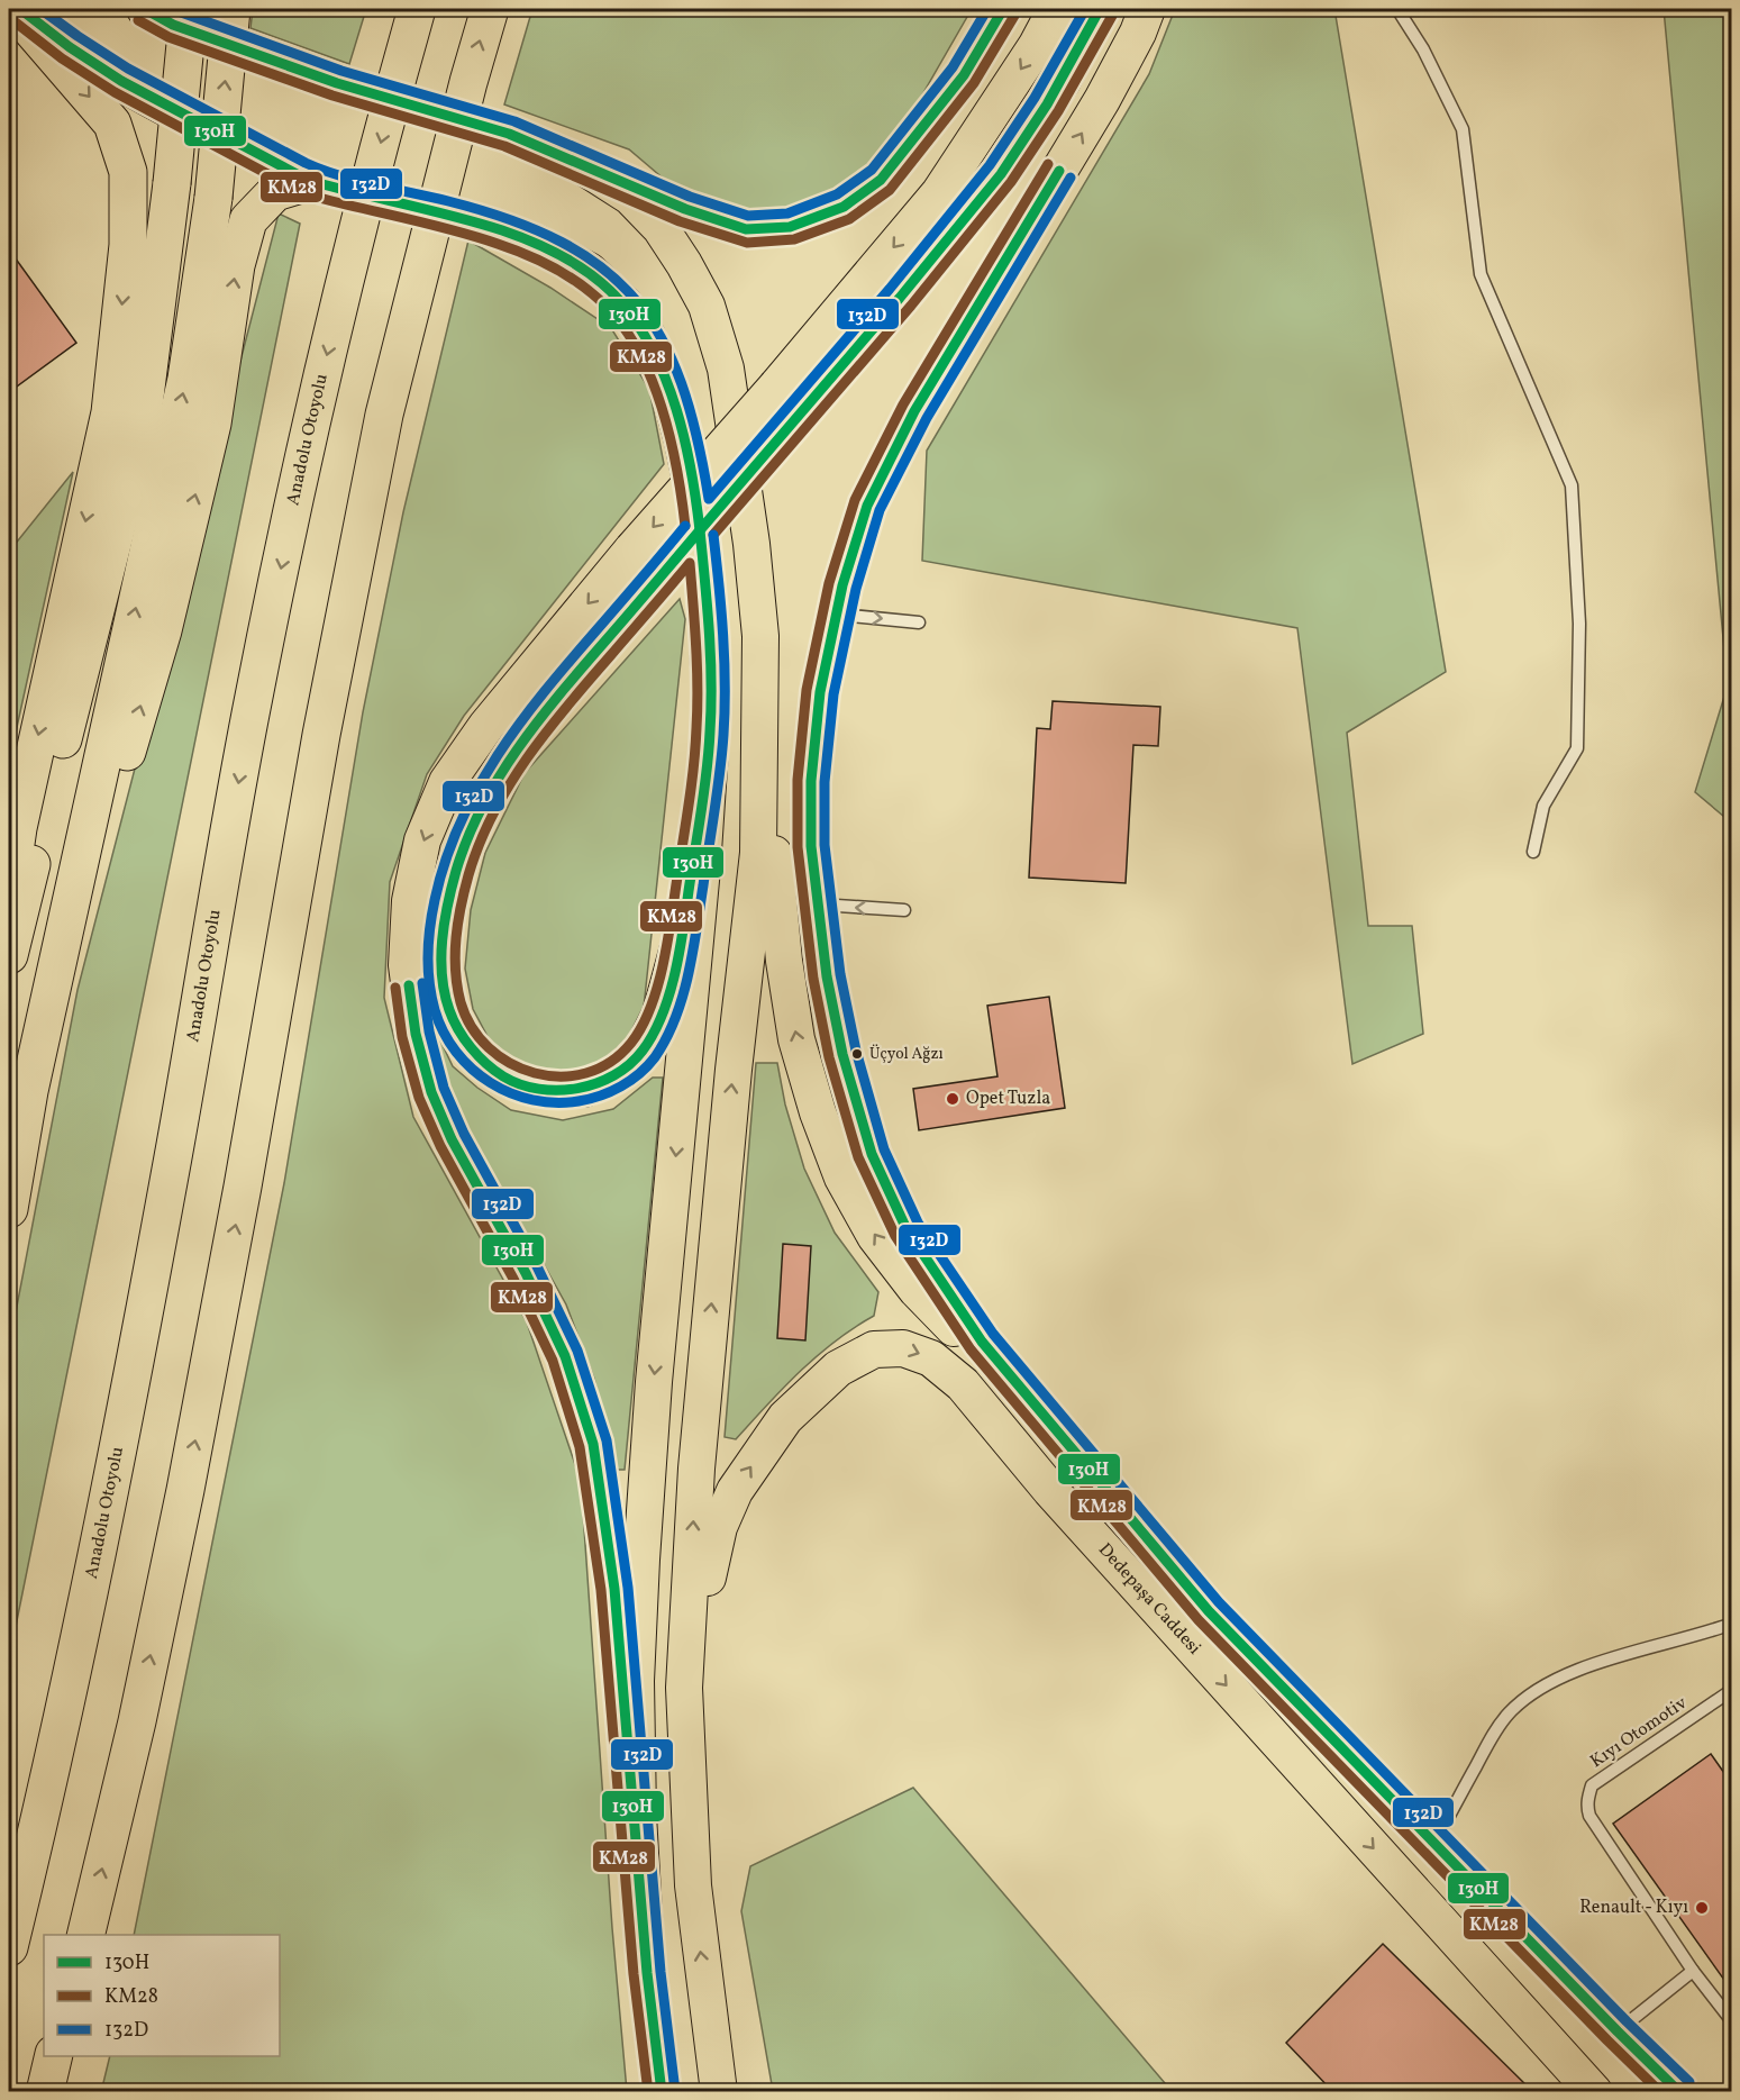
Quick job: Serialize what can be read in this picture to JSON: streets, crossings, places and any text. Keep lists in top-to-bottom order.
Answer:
{
  "streets": {
    "highway": ["Anadolu Otoyolu"],
    "main road": ["Dedepaşa Caddesi"],
    "lane": ["Kıyı Otomotiv"]
  },
  "places": ["Üçyol Ağzı", "Opet Tuzla", "Renault - Kıyı"],
  "lines": ["transit line 130H", "transit line 132D", "transit line KM28"],
  "legend": ["130H", "KM28", "132D"]
}
